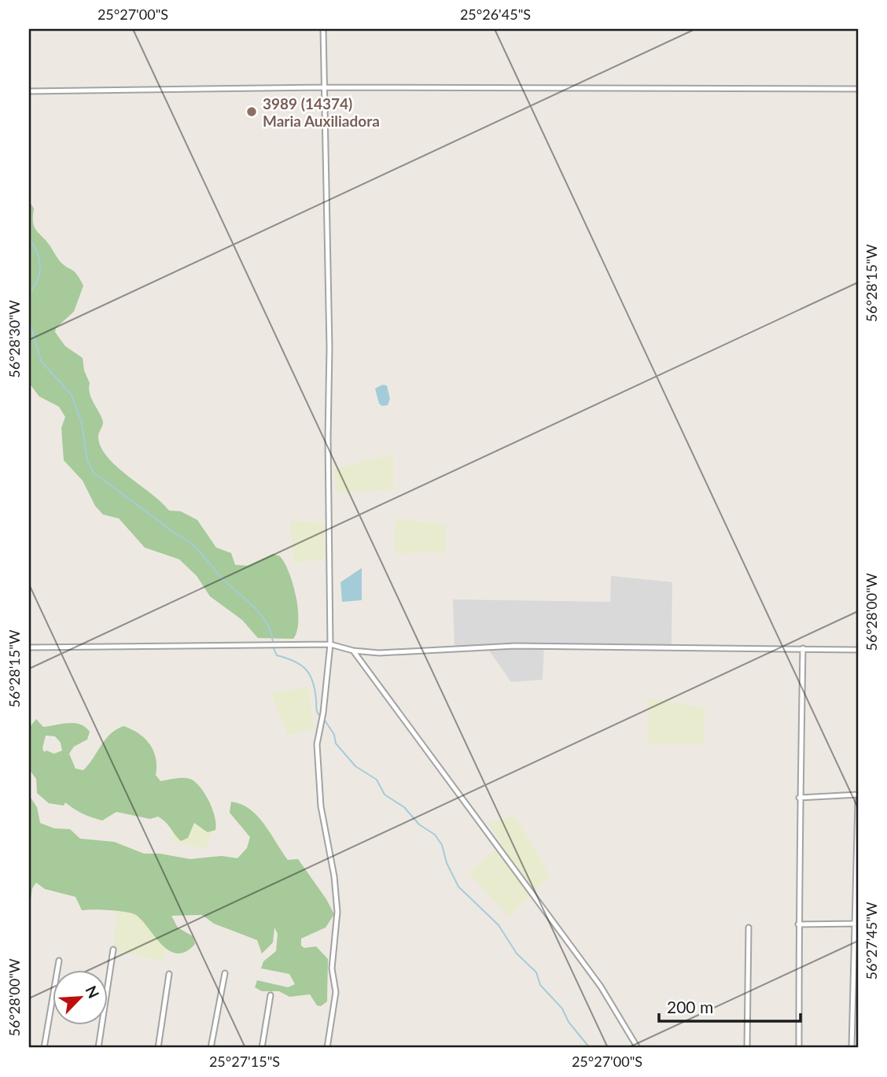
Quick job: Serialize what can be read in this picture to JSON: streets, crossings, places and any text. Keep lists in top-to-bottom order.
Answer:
{
  "places": ["3989 (14374) Maria Auxiliadora"],
  "scale_bar": "200 m",
  "north": "top right",
  "coordinates": [
    "25°27'00\"S",
    "25°26'45\"S",
    "56°28'15\"W",
    "56°28'30\"W",
    "56°28'00\"W",
    "56°27'45\"W",
    "25°27'15\"S"
  ]
}
